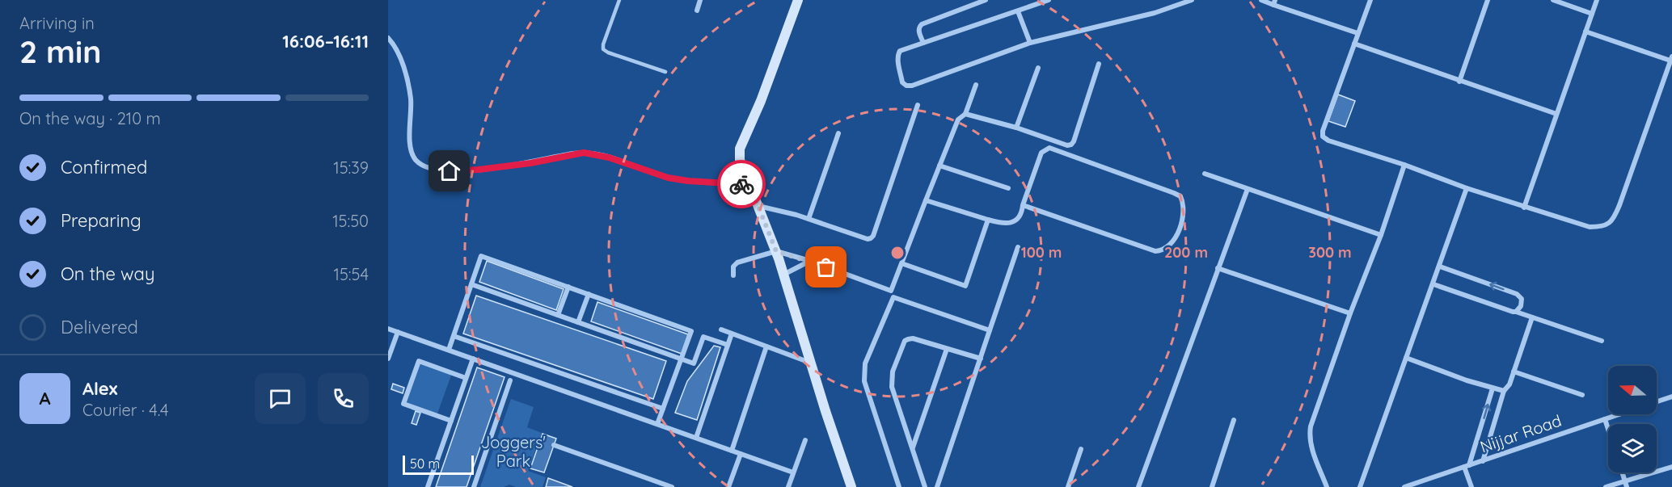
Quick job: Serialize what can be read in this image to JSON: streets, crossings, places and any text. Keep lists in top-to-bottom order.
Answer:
{
  "streets": {
    "street": ["Nijjar Road"]
  },
  "parks": ["Joggers' Park"],
  "scale_bar": "50 m",
  "north": "left",
  "page": {
    "heading": ["2 min", "Arriving in", "16:06–16:11"],
    "panel": ["Alex", "Courier · 4.4"],
    "bar": "On the way · 210 m",
    "list": [
      ["Confirmed", "15:39"],
      ["Preparing", "15:50"],
      ["On the way", "15:54"],
      "Delivered"
    ],
    "round": "A",
    "scale": "50 m"
  },
  "rings": ["100 m", "200 m", "300 m"]
}
